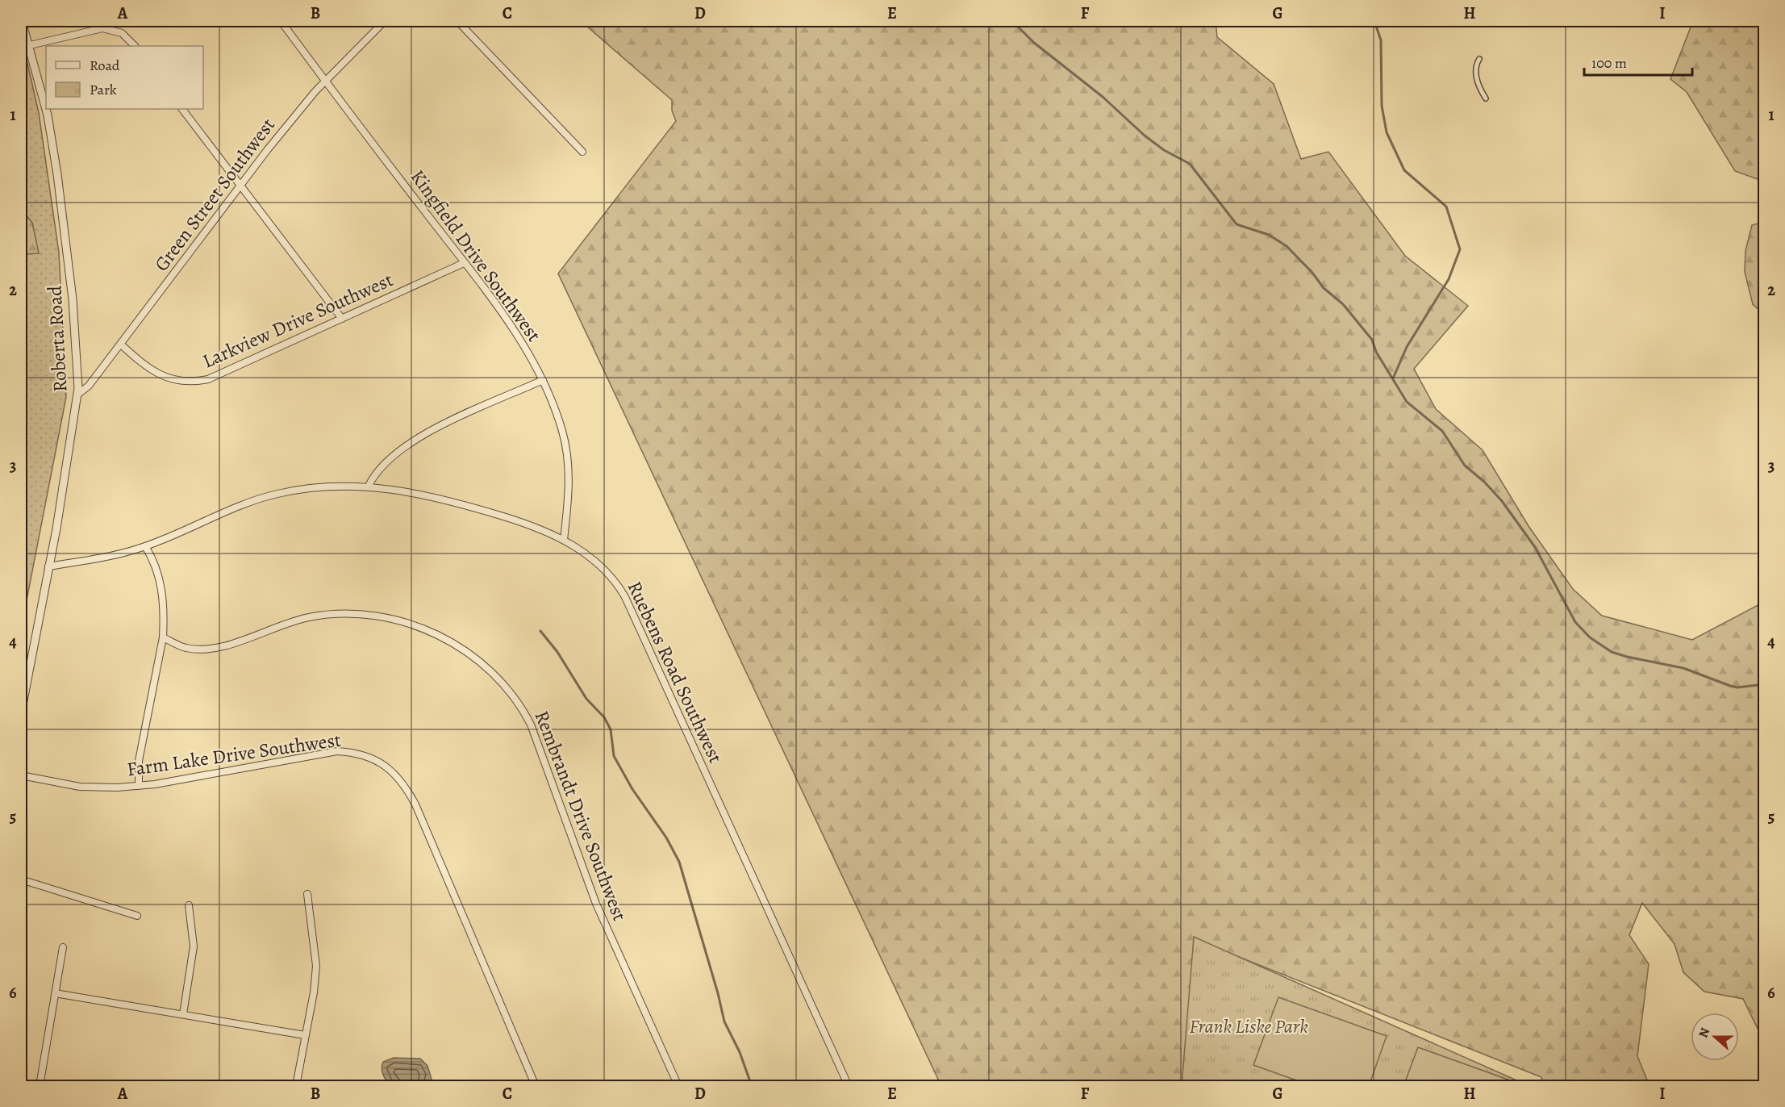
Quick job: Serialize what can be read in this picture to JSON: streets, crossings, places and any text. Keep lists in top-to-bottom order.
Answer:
{
  "streets": {
    "street": [
      "Green Street Southwest",
      "Kingfield Drive Southwest",
      "Larkview Drive Southwest",
      "Roberta Road",
      "Ruebens Road Southwest",
      "Farm Lake Drive Southwest",
      "Rembrandt Drive Southwest"
    ]
  },
  "crossings": [
    ["Green Street Southwest", "Kingfield Drive Southwest"],
    ["Green Street Southwest", "Larkview Drive Southwest"],
    ["Green Street Southwest", "Roberta Road"],
    ["Kingfield Drive Southwest", "Larkview Drive Southwest"],
    ["Kingfield Drive Southwest", "Ruebens Road Southwest"],
    ["Roberta Road", "Ruebens Road Southwest"]
  ],
  "parks": ["Frank Liske Park"],
  "legend": ["Road", "Park"],
  "scale_bar": "100 m",
  "north": "left",
  "grid": {
    "columns": [
      "A",
      "B",
      "C",
      "D",
      "E",
      "F",
      "G",
      "H",
      "I"
    ],
    "rows": [
      "1",
      "2",
      "3",
      "4",
      "5",
      "6"
    ]
  }
}
